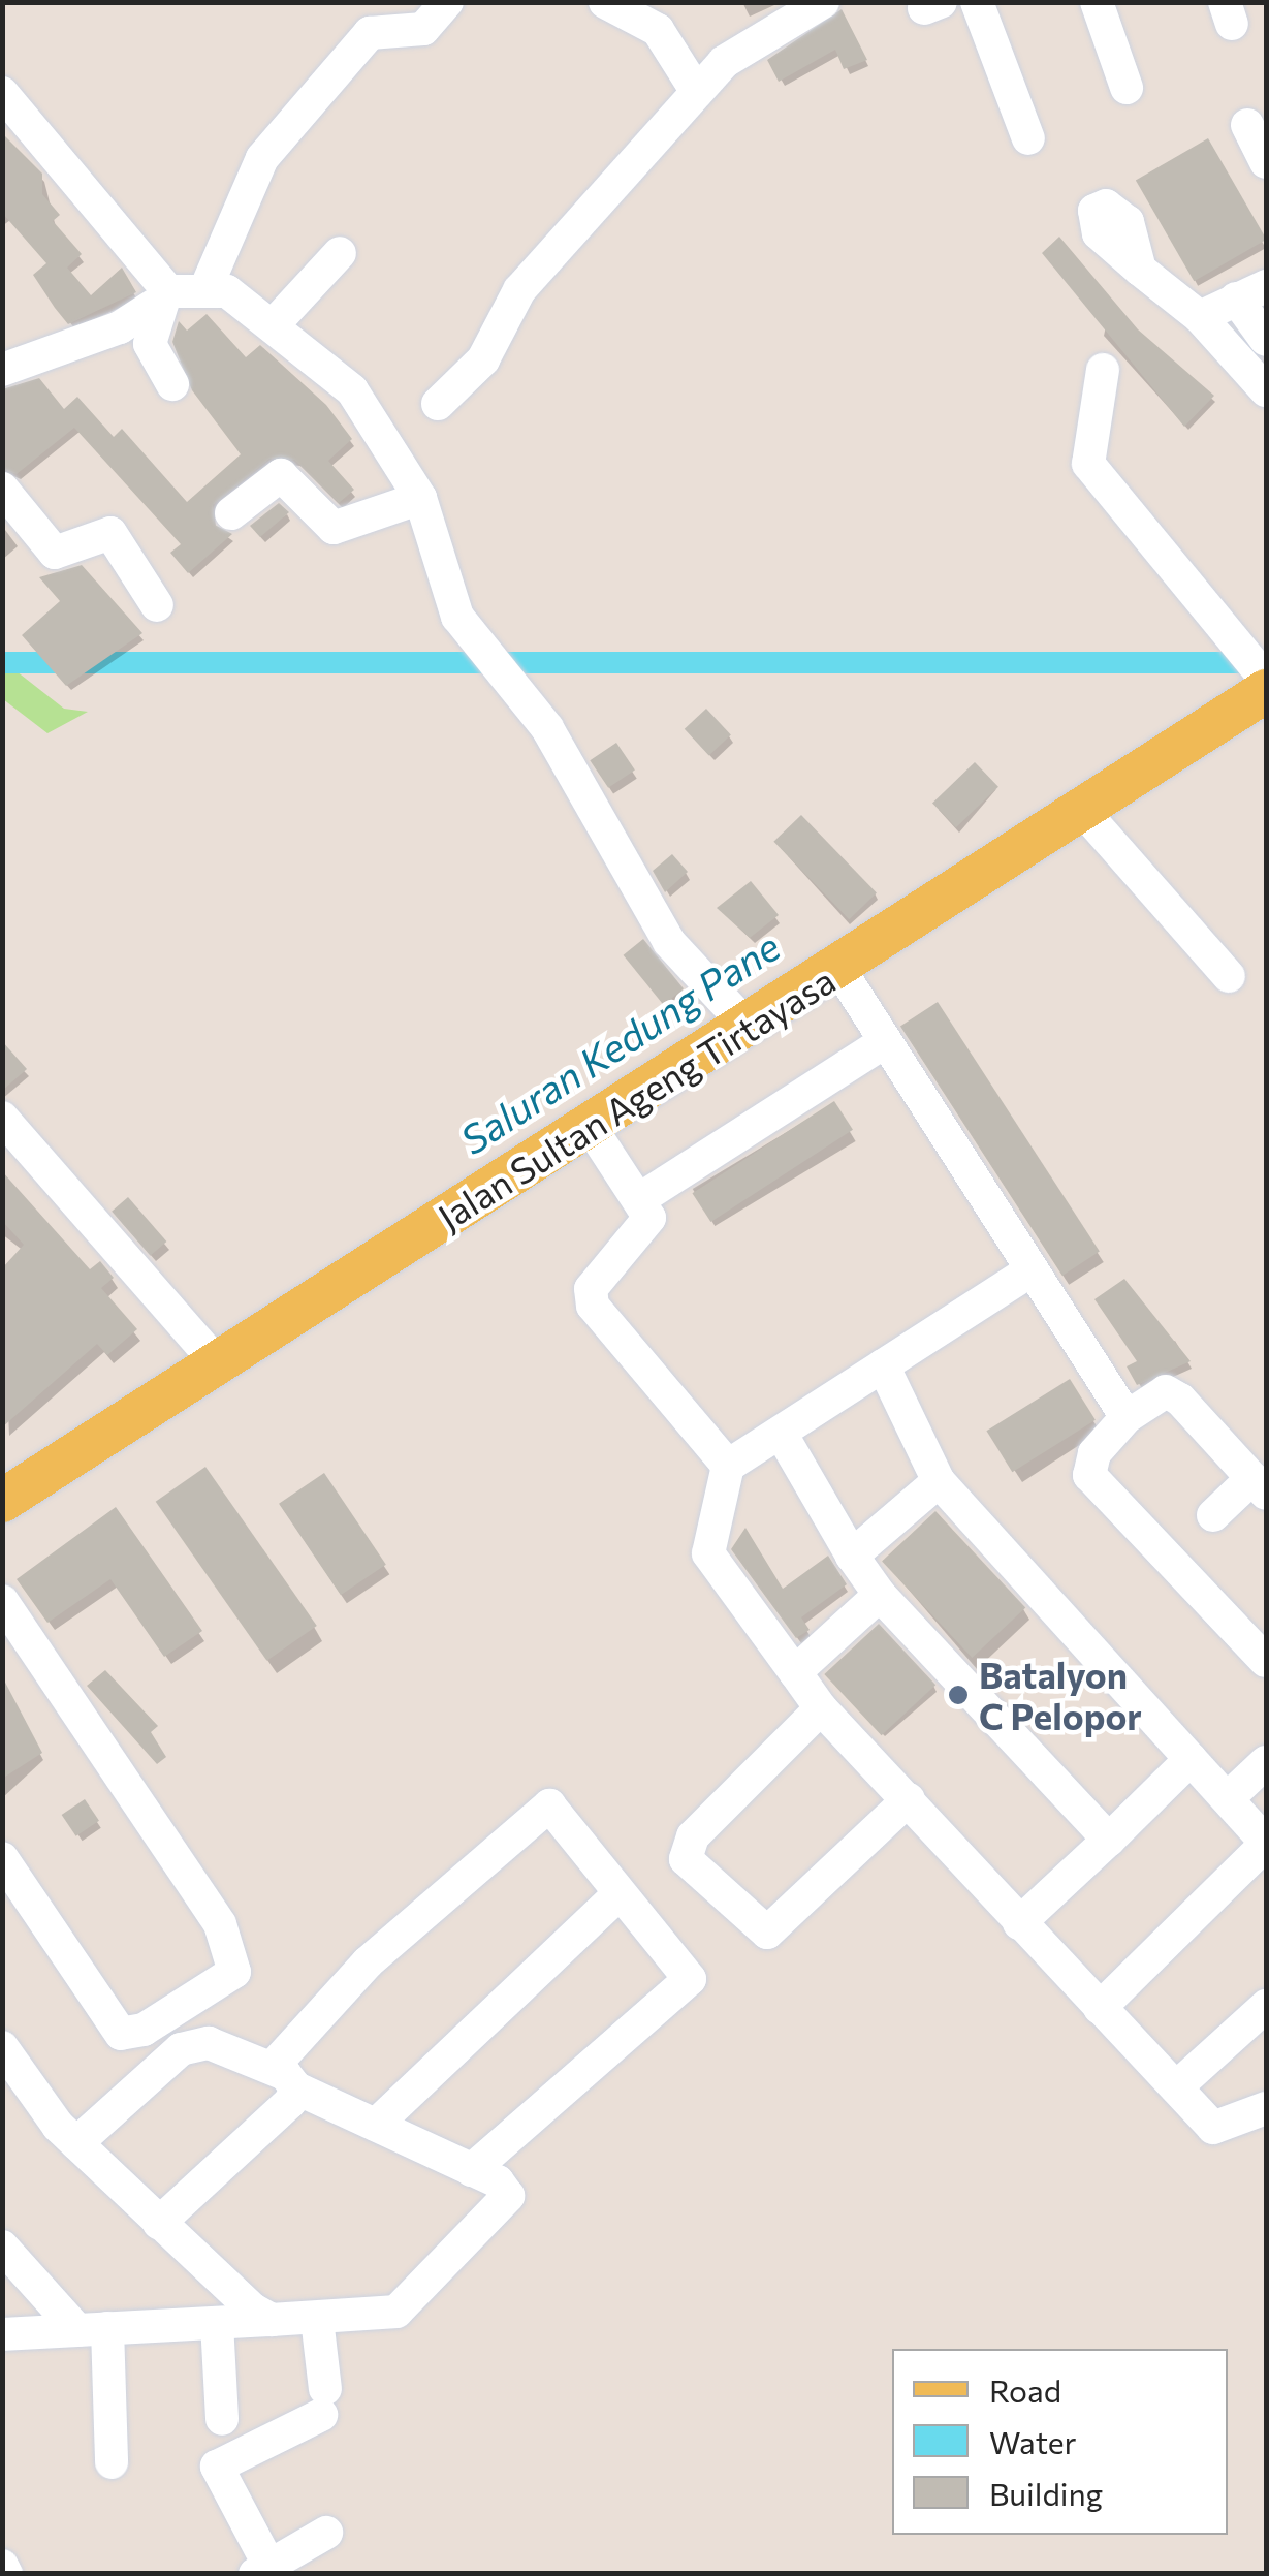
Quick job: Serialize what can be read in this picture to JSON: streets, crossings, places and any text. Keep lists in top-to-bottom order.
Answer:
{
  "streets": {
    "main road": ["Jalan Sultan Ageng Tirtayasa"]
  },
  "water": ["Saluran Kedung Pane"],
  "places": ["Batalyon C Pelopor"],
  "legend": ["Road", "Water", "Building"]
}
